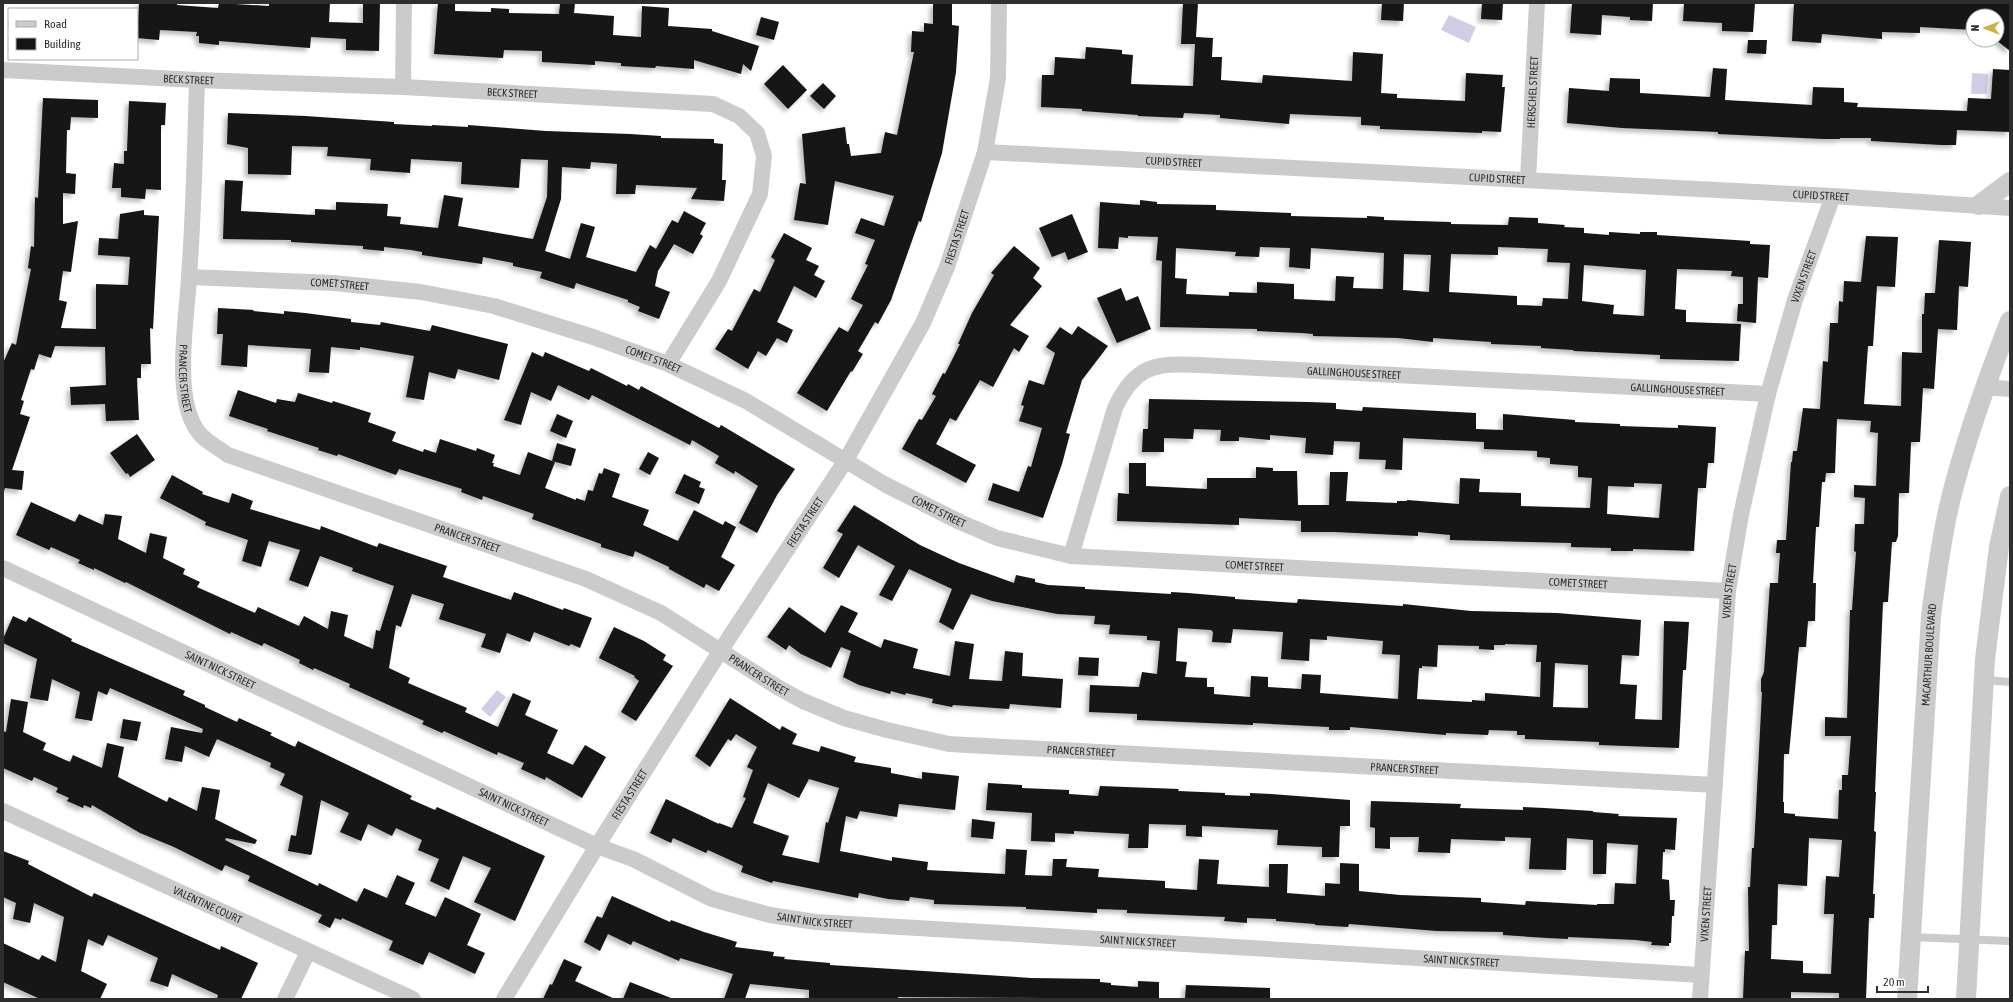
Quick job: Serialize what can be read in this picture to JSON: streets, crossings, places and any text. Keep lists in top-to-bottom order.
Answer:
{
  "streets": {
    "street": [
      "BECK STREET",
      "HERSCHEL STREET",
      "CUPID STREET",
      "FIESTA STREET",
      "VIXEN STREET",
      "COMET STREET",
      "GALLINGHOUSE STREET",
      "PRANCER STREET",
      "MACARTHUR BOULEVARD",
      "SAINT NICK STREET",
      "VALENTINE COURT"
    ]
  },
  "crossings": [
    ["BECK STREET", "COMET STREET"],
    ["BECK STREET", "PRANCER STREET"],
    ["HERSCHEL STREET", "CUPID STREET"],
    ["CUPID STREET", "FIESTA STREET"],
    ["CUPID STREET", "VIXEN STREET"],
    ["FIESTA STREET", "COMET STREET"],
    ["FIESTA STREET", "PRANCER STREET"],
    ["FIESTA STREET", "SAINT NICK STREET"],
    ["VIXEN STREET", "COMET STREET"],
    ["VIXEN STREET", "GALLINGHOUSE STREET"],
    ["VIXEN STREET", "PRANCER STREET"],
    ["VIXEN STREET", "SAINT NICK STREET"],
    ["COMET STREET", "GALLINGHOUSE STREET"],
    ["COMET STREET", "PRANCER STREET"]
  ],
  "legend": ["Road", "Building"],
  "scale_bar": "20 m",
  "north": "left"
}
